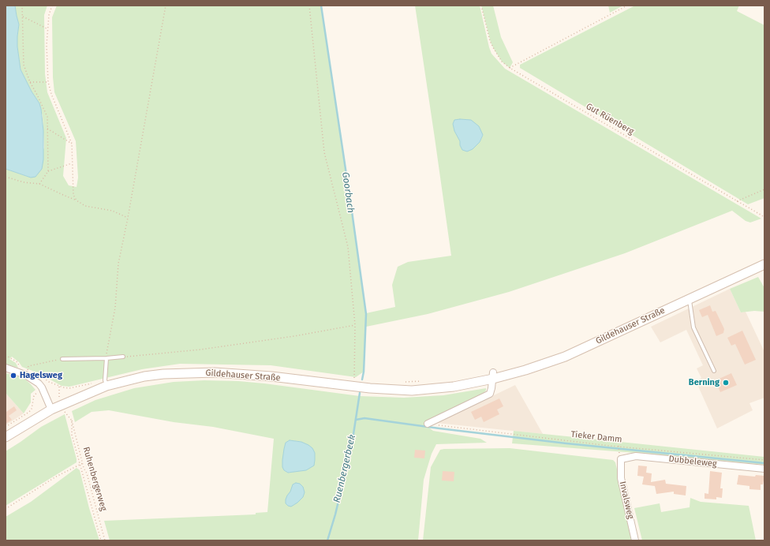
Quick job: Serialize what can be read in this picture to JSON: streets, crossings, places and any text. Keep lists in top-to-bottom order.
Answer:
{
  "streets": {
    "main road": ["Gildehauser Straße"],
    "street": ["Dubbeleweg", "Invalsweg"],
    "path": ["Gut Rüenberg", "Tieker Damm", "Ruhenbergerweg"]
  },
  "crossings": [
    ["Gildehauser Straße", "Ruhenbergerweg"],
    ["Dubbeleweg", "Invalsweg"]
  ],
  "water": ["Goorbach", "Ruenbergerbeek"],
  "places": ["Hagelsweg", "Berning"]
}
